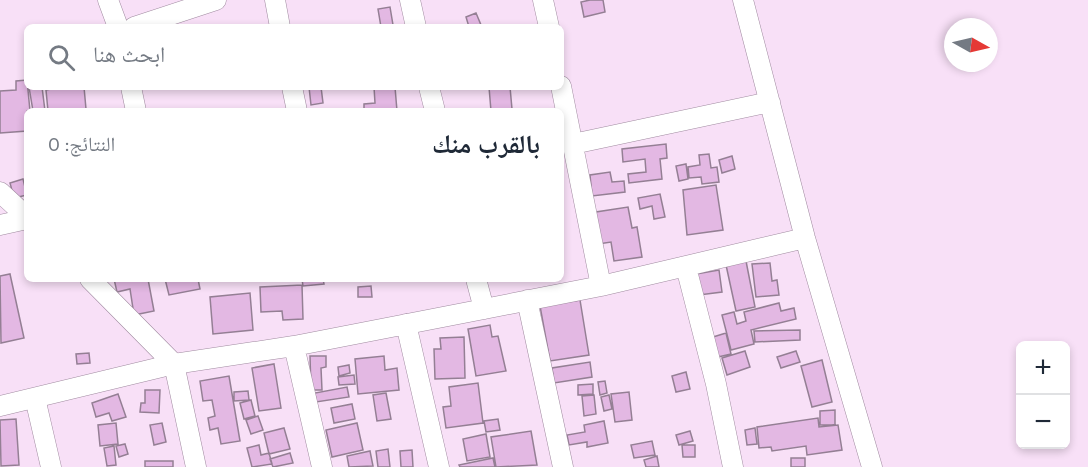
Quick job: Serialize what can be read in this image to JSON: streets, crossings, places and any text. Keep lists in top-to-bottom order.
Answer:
{
  "north": "right",
  "page": {
    "search": "ابحث هنا",
    "heading": ["بالقرب منك", "النتائج: 0"],
    "map_buttons": ["+", "−"]
  }
}
